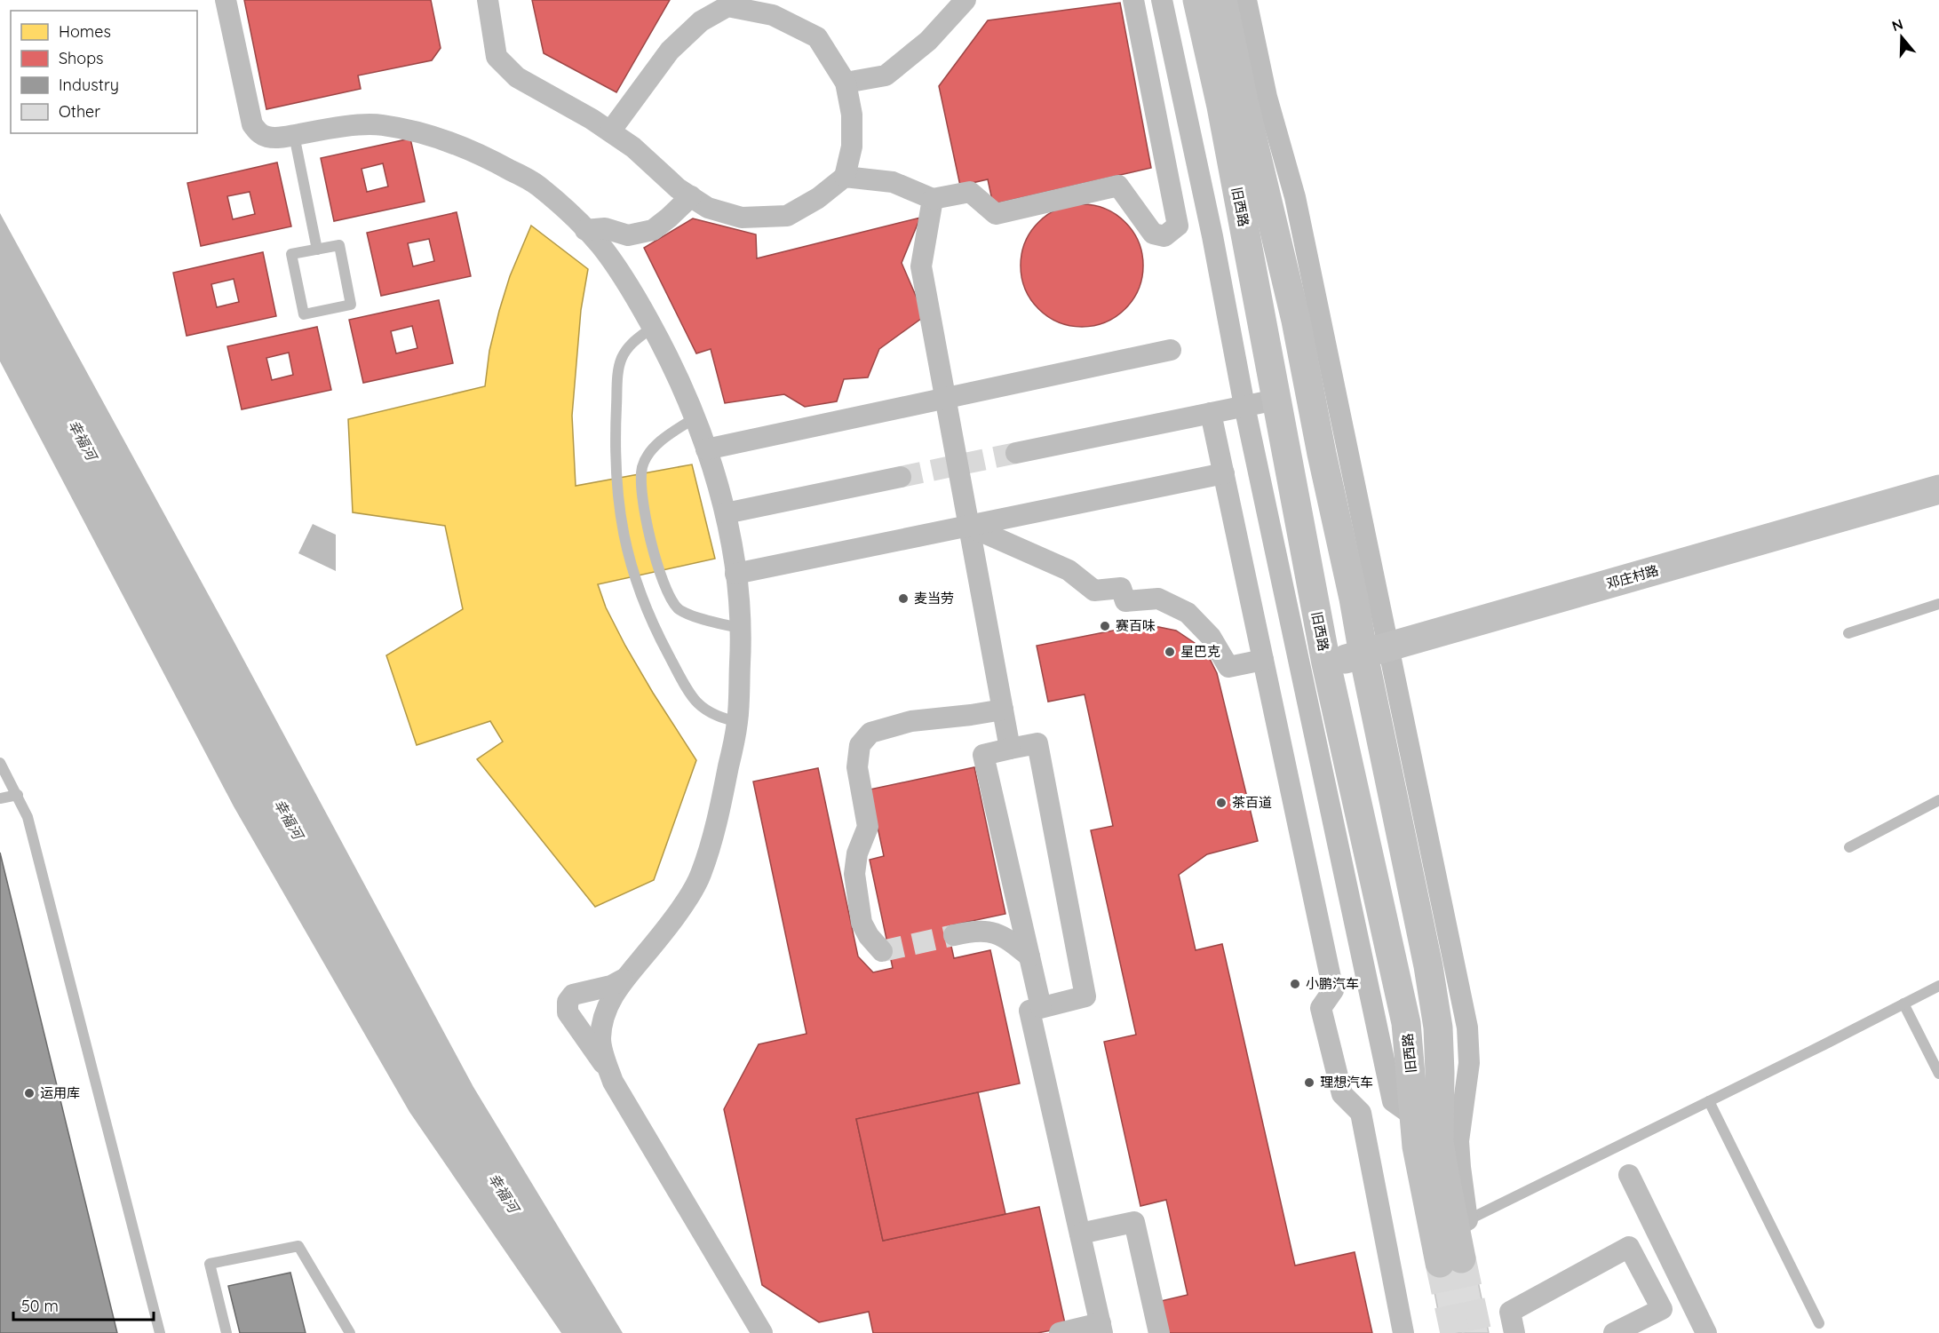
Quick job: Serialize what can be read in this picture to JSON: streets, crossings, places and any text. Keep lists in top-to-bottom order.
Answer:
{
  "streets": {
    "main road": ["旧西路", "邓庄村路"]
  },
  "crossings": [
    ["旧西路", "邓庄村路"]
  ],
  "water": ["幸福河"],
  "places": [
    "麦当劳",
    "赛百味",
    "星巴克",
    "茶百道",
    "小鹏汽车",
    "理想汽车",
    "运用库"
  ],
  "legend": [
    "Homes",
    "Shops",
    "Industry",
    "Other"
  ],
  "scale_bar": "50 m",
  "north": "top"
}
